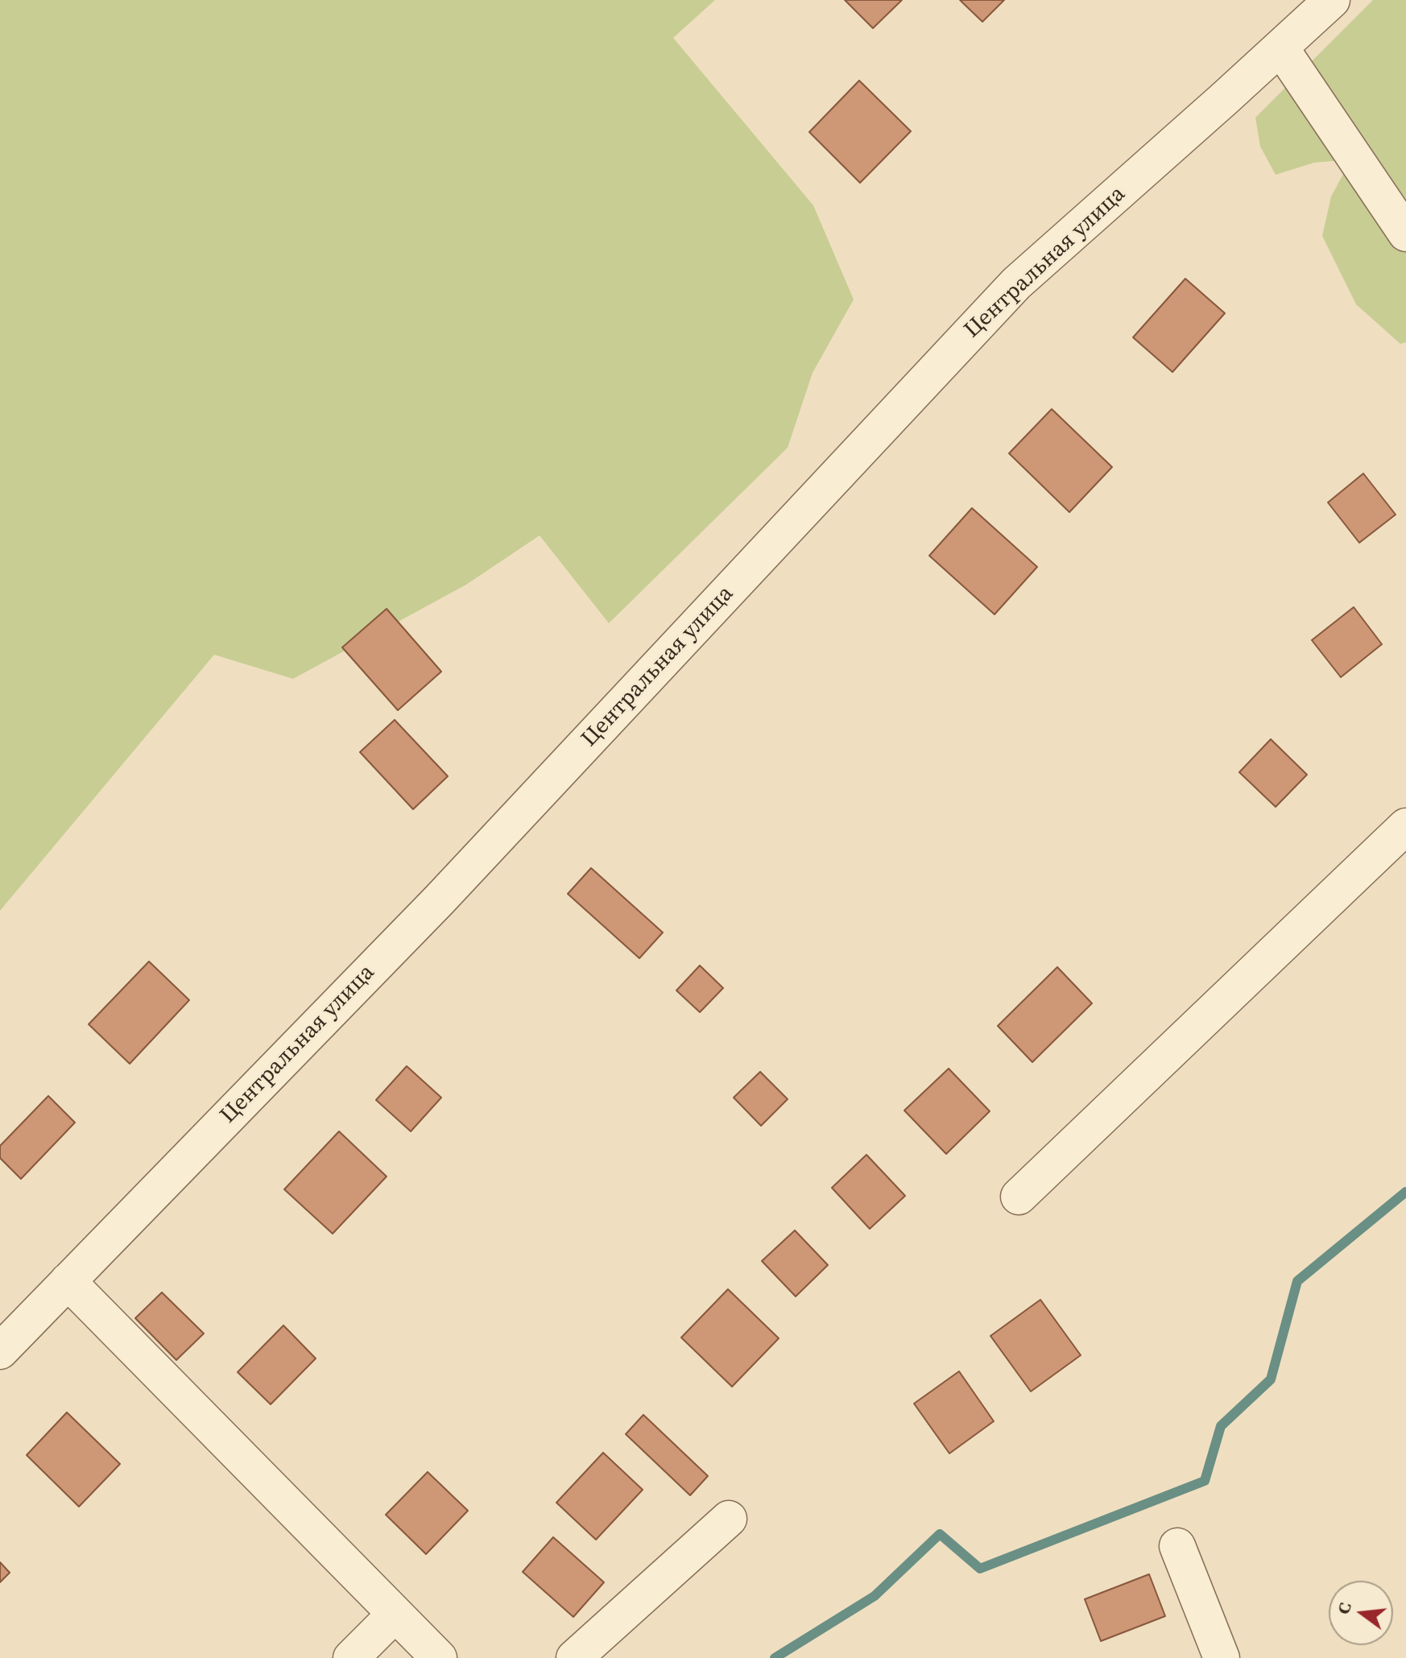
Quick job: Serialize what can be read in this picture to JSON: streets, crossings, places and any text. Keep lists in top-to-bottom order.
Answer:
{
  "streets": {
    "street": ["Центральная улица"]
  },
  "north": "left"
}
